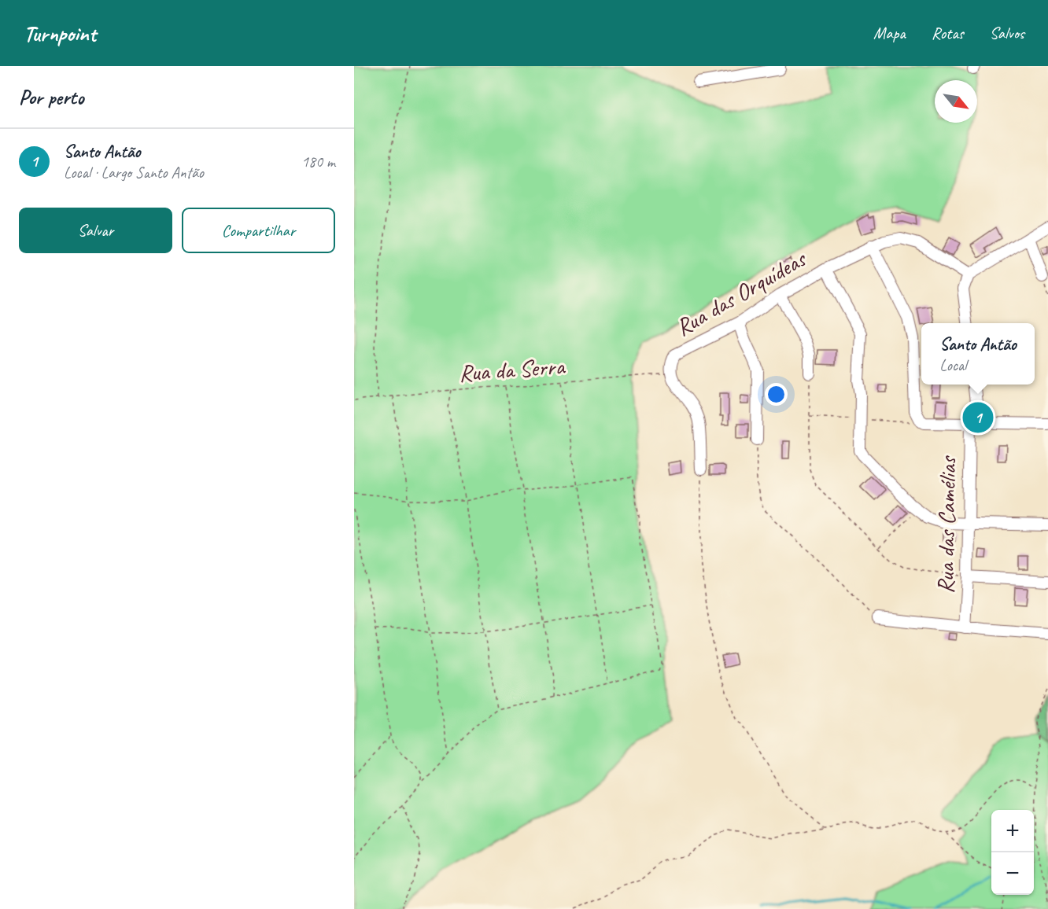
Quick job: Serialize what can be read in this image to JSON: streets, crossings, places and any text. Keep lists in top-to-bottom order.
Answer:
{
  "streets": {
    "street": ["Rua das Orquídeas", "Rua das Camélias"],
    "path": ["Rua da Serra"]
  },
  "crossings": [
    ["Rua das Orquídeas", "Rua da Serra"]
  ],
  "north": "bottom right",
  "page": {
    "header": "Turnpoint",
    "nav": ["Mapa", "Rotas", "Salvos"],
    "heading": "Por perto",
    "list": [
      {
        "mark": "1",
        "name": "Santo Antão",
        "note": "Local · Largo Santo Antão",
        "value": "180 m"
      }
    ],
    "buttons": ["Salvar", "Compartilhar"],
    "popup": ["Santo Antão", "Local"],
    "pins": "1",
    "map_buttons": ["+", "−"]
  }
}
